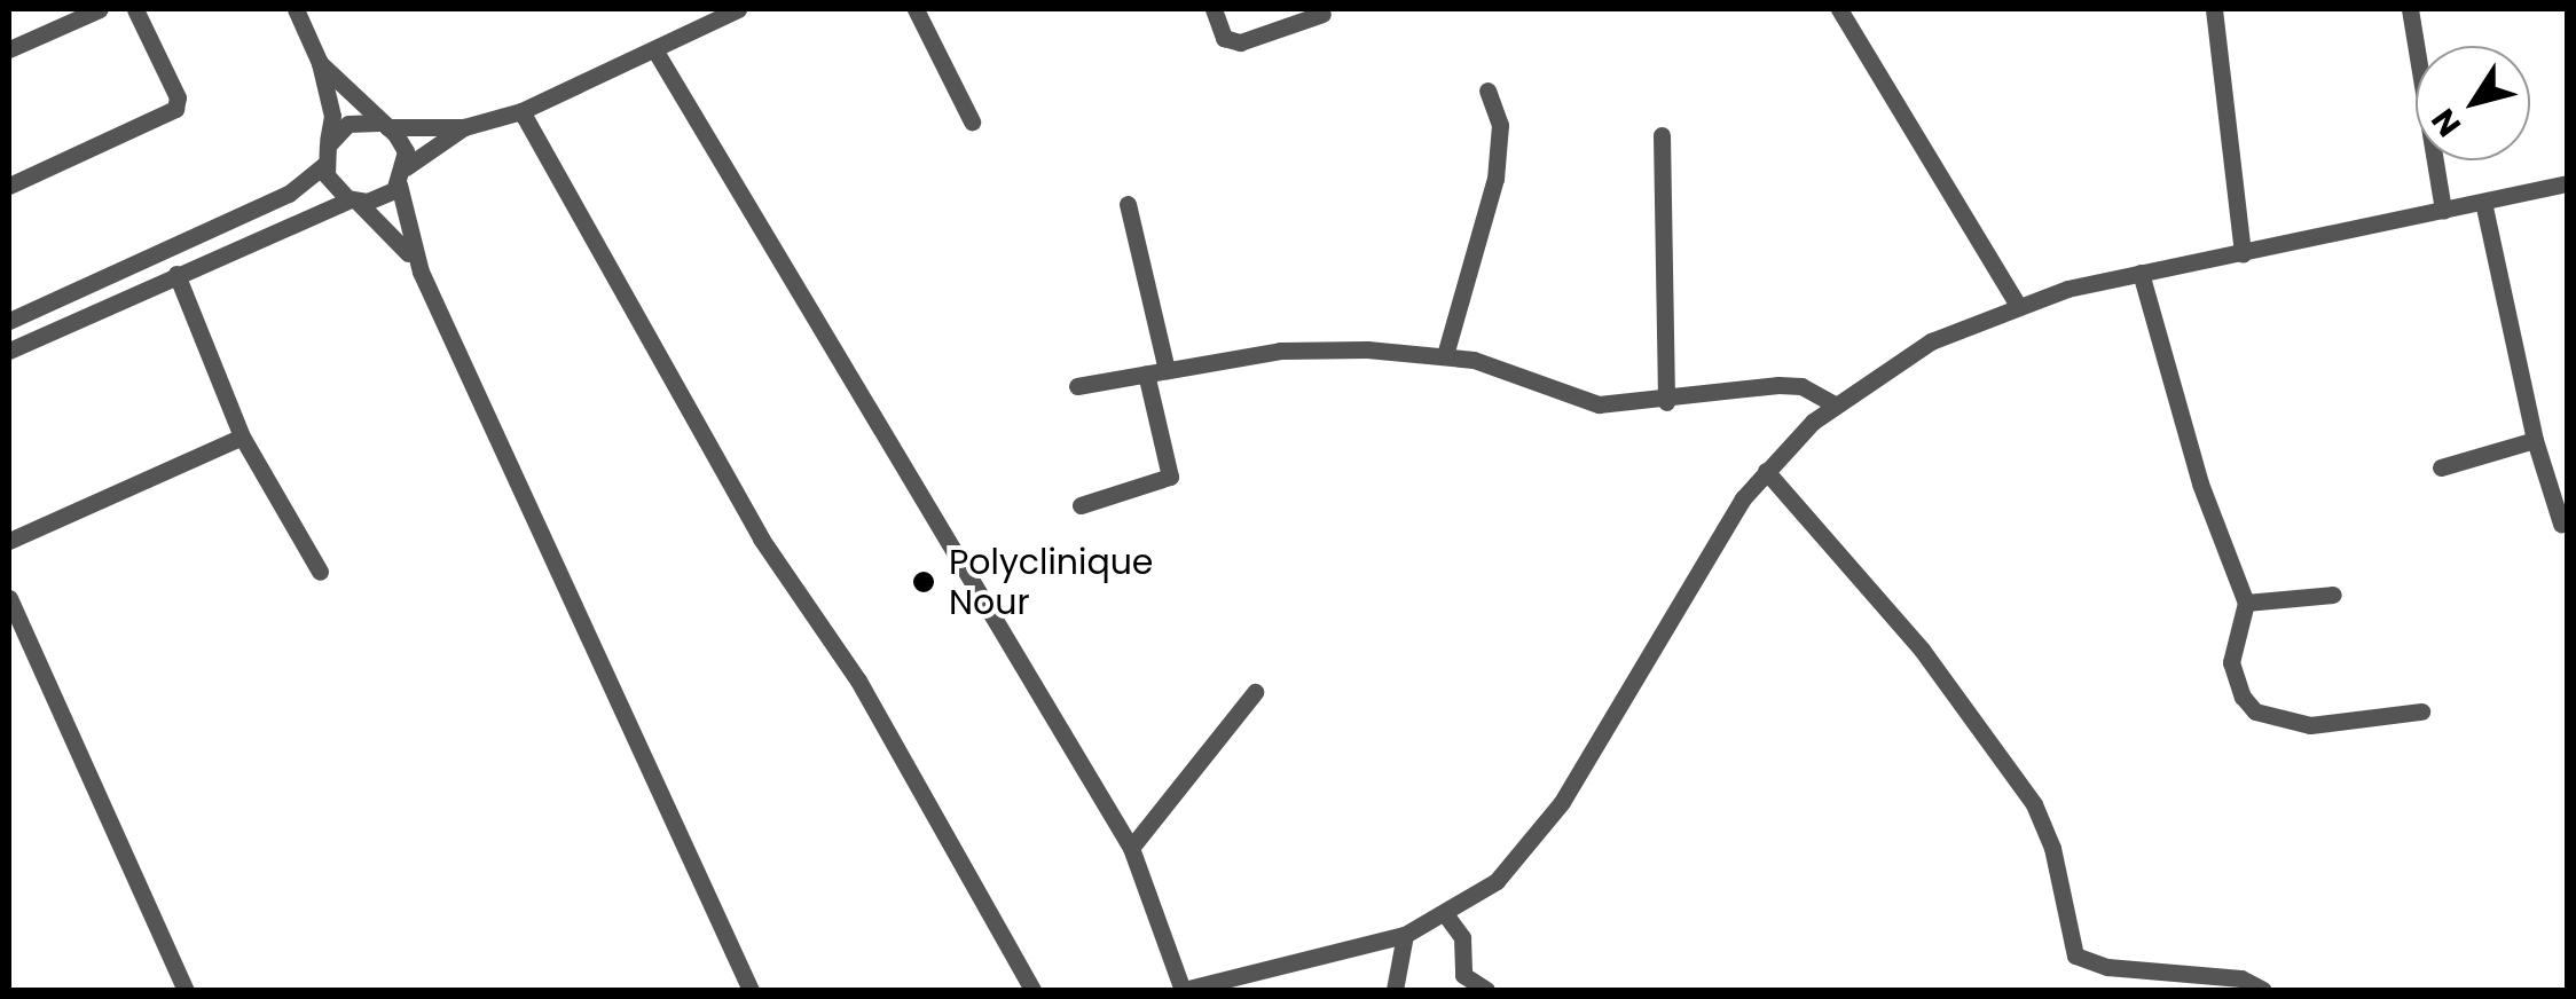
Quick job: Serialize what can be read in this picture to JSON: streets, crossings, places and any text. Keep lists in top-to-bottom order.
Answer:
{
  "places": ["Polyclinique Nour"],
  "north": "bottom left"
}
